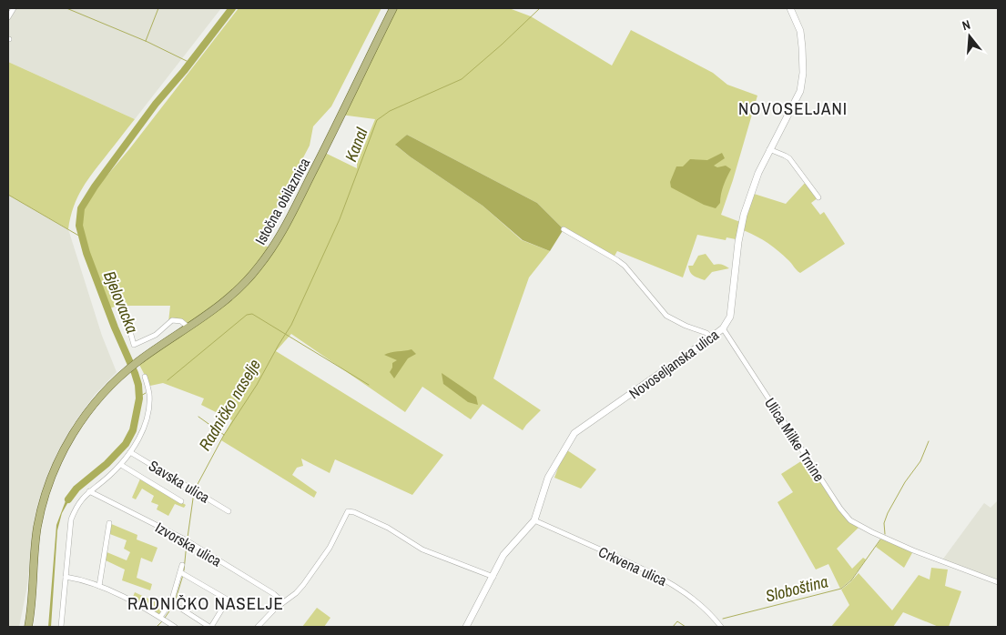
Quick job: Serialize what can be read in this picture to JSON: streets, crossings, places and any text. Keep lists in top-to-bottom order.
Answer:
{
  "streets": {
    "main road": ["Istočna obilaznica", "Novoseljanska ulica"],
    "street": [
      "Ulica Milke Trnine",
      "Savska ulica",
      "Izvorska ulica",
      "Crkvena ulica"
    ]
  },
  "crossings": [
    ["Novoseljanska ulica", "Ulica Milke Trnine"],
    ["Novoseljanska ulica", "Crkvena ulica"]
  ],
  "districts": ["NOVOSELJANI", "RADNIČKO NASELJE"],
  "water": [
    "Kanal",
    "Bjelovacka",
    "Radničko naselje",
    "Sloboština"
  ],
  "north": "top"
}
